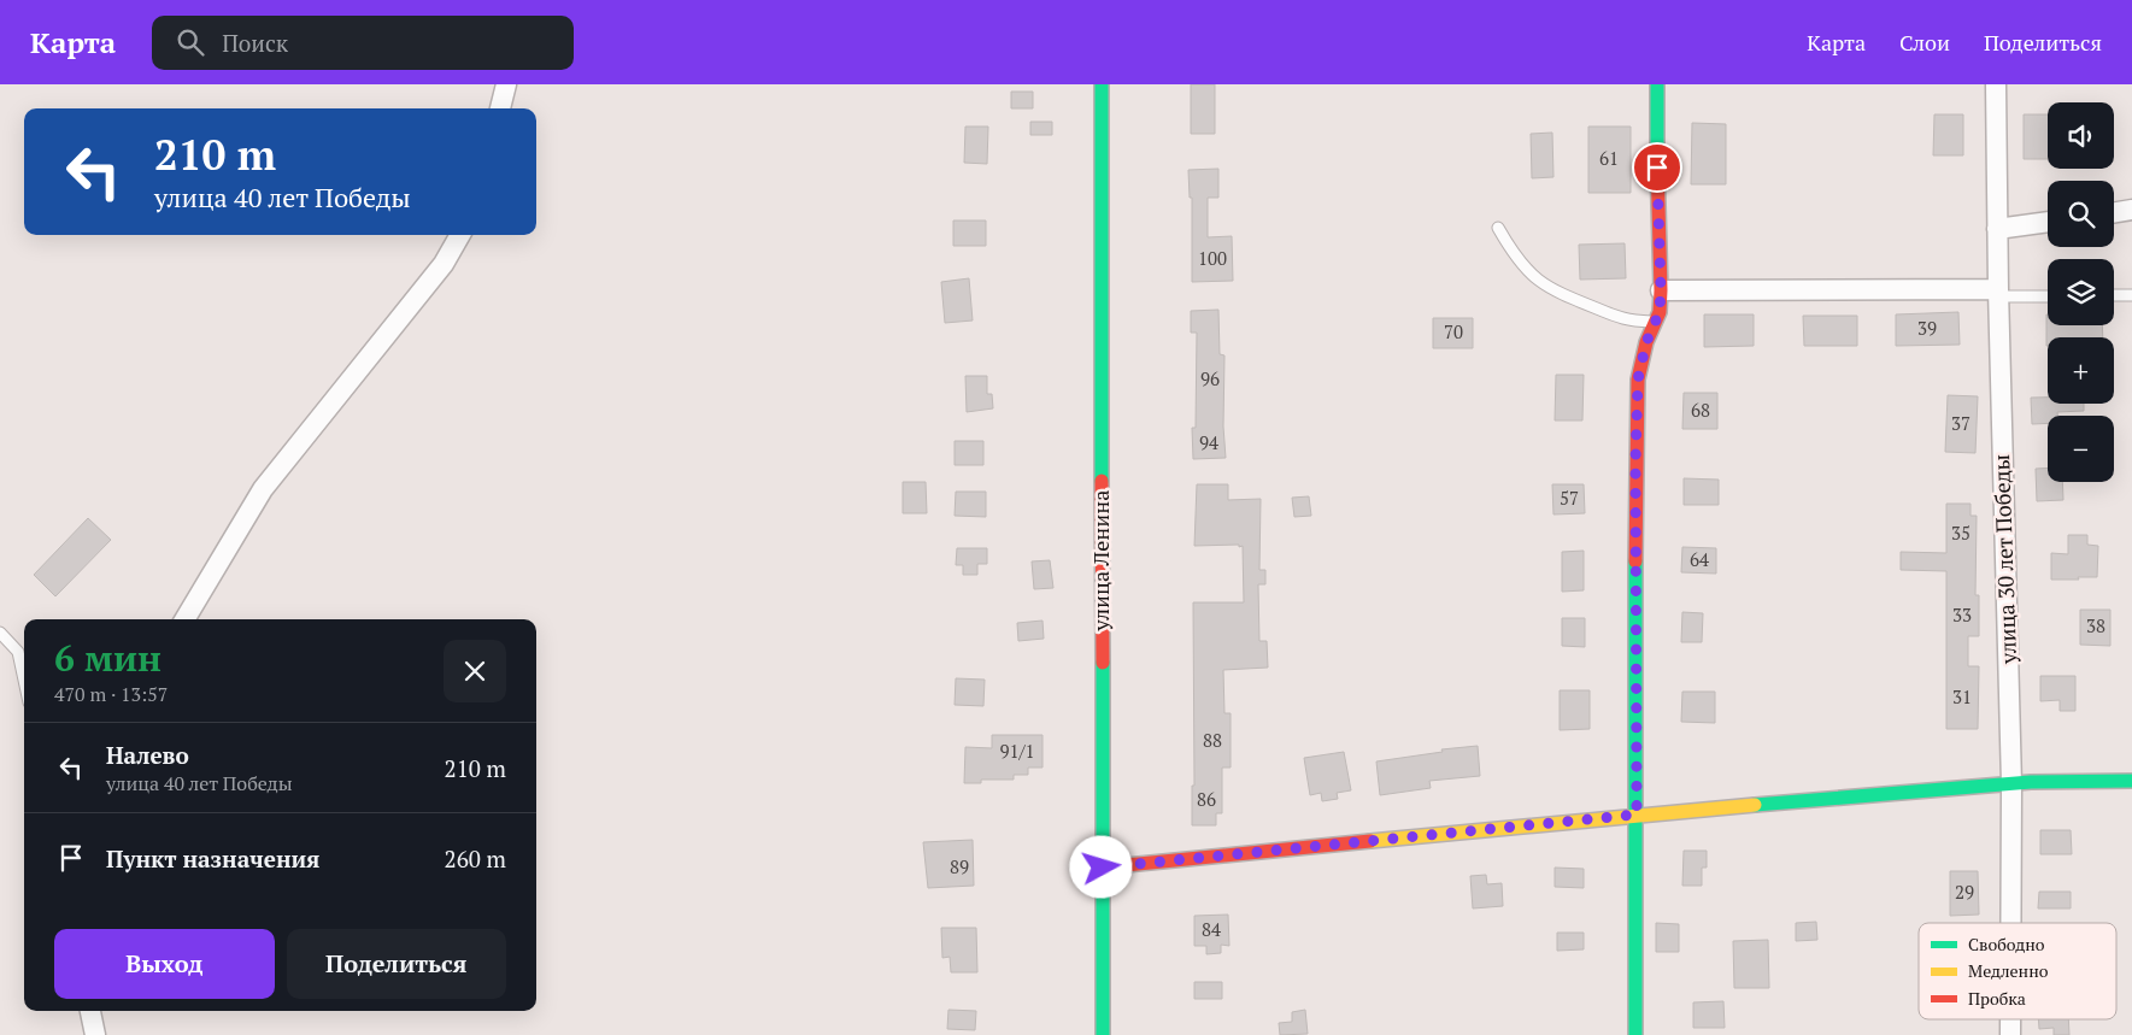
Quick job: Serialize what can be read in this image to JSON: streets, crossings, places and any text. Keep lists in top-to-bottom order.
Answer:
{
  "streets": {
    "street": ["улица 30 лет Победы", "улица Ленина"]
  },
  "house_numbers": [
    "61",
    "100",
    "39",
    "70",
    "96",
    "68",
    "37",
    "94",
    "57",
    "35",
    "64",
    "33",
    "38",
    "31",
    "88",
    "91/1",
    "86",
    "89",
    "29",
    "84"
  ],
  "legend": ["Свободно", "Медленно", "Пробка"],
  "page": {
    "header": "Карта",
    "search": "Поиск",
    "nav": ["Карта", "Слои", "Поделиться"],
    "map_buttons": ["+", "−"],
    "turn": ["210 m", "улица 40 лет Победы"],
    "heading": ["6 мин", "470 m · 13:57"],
    "list": [
      {
        "name": "Налево",
        "note": "улица 40 лет Победы",
        "value": "210 m"
      },
      {
        "name": "Пункт назначения",
        "value": "260 m"
      }
    ],
    "buttons": ["Выход", "Поделиться"]
  }
}
